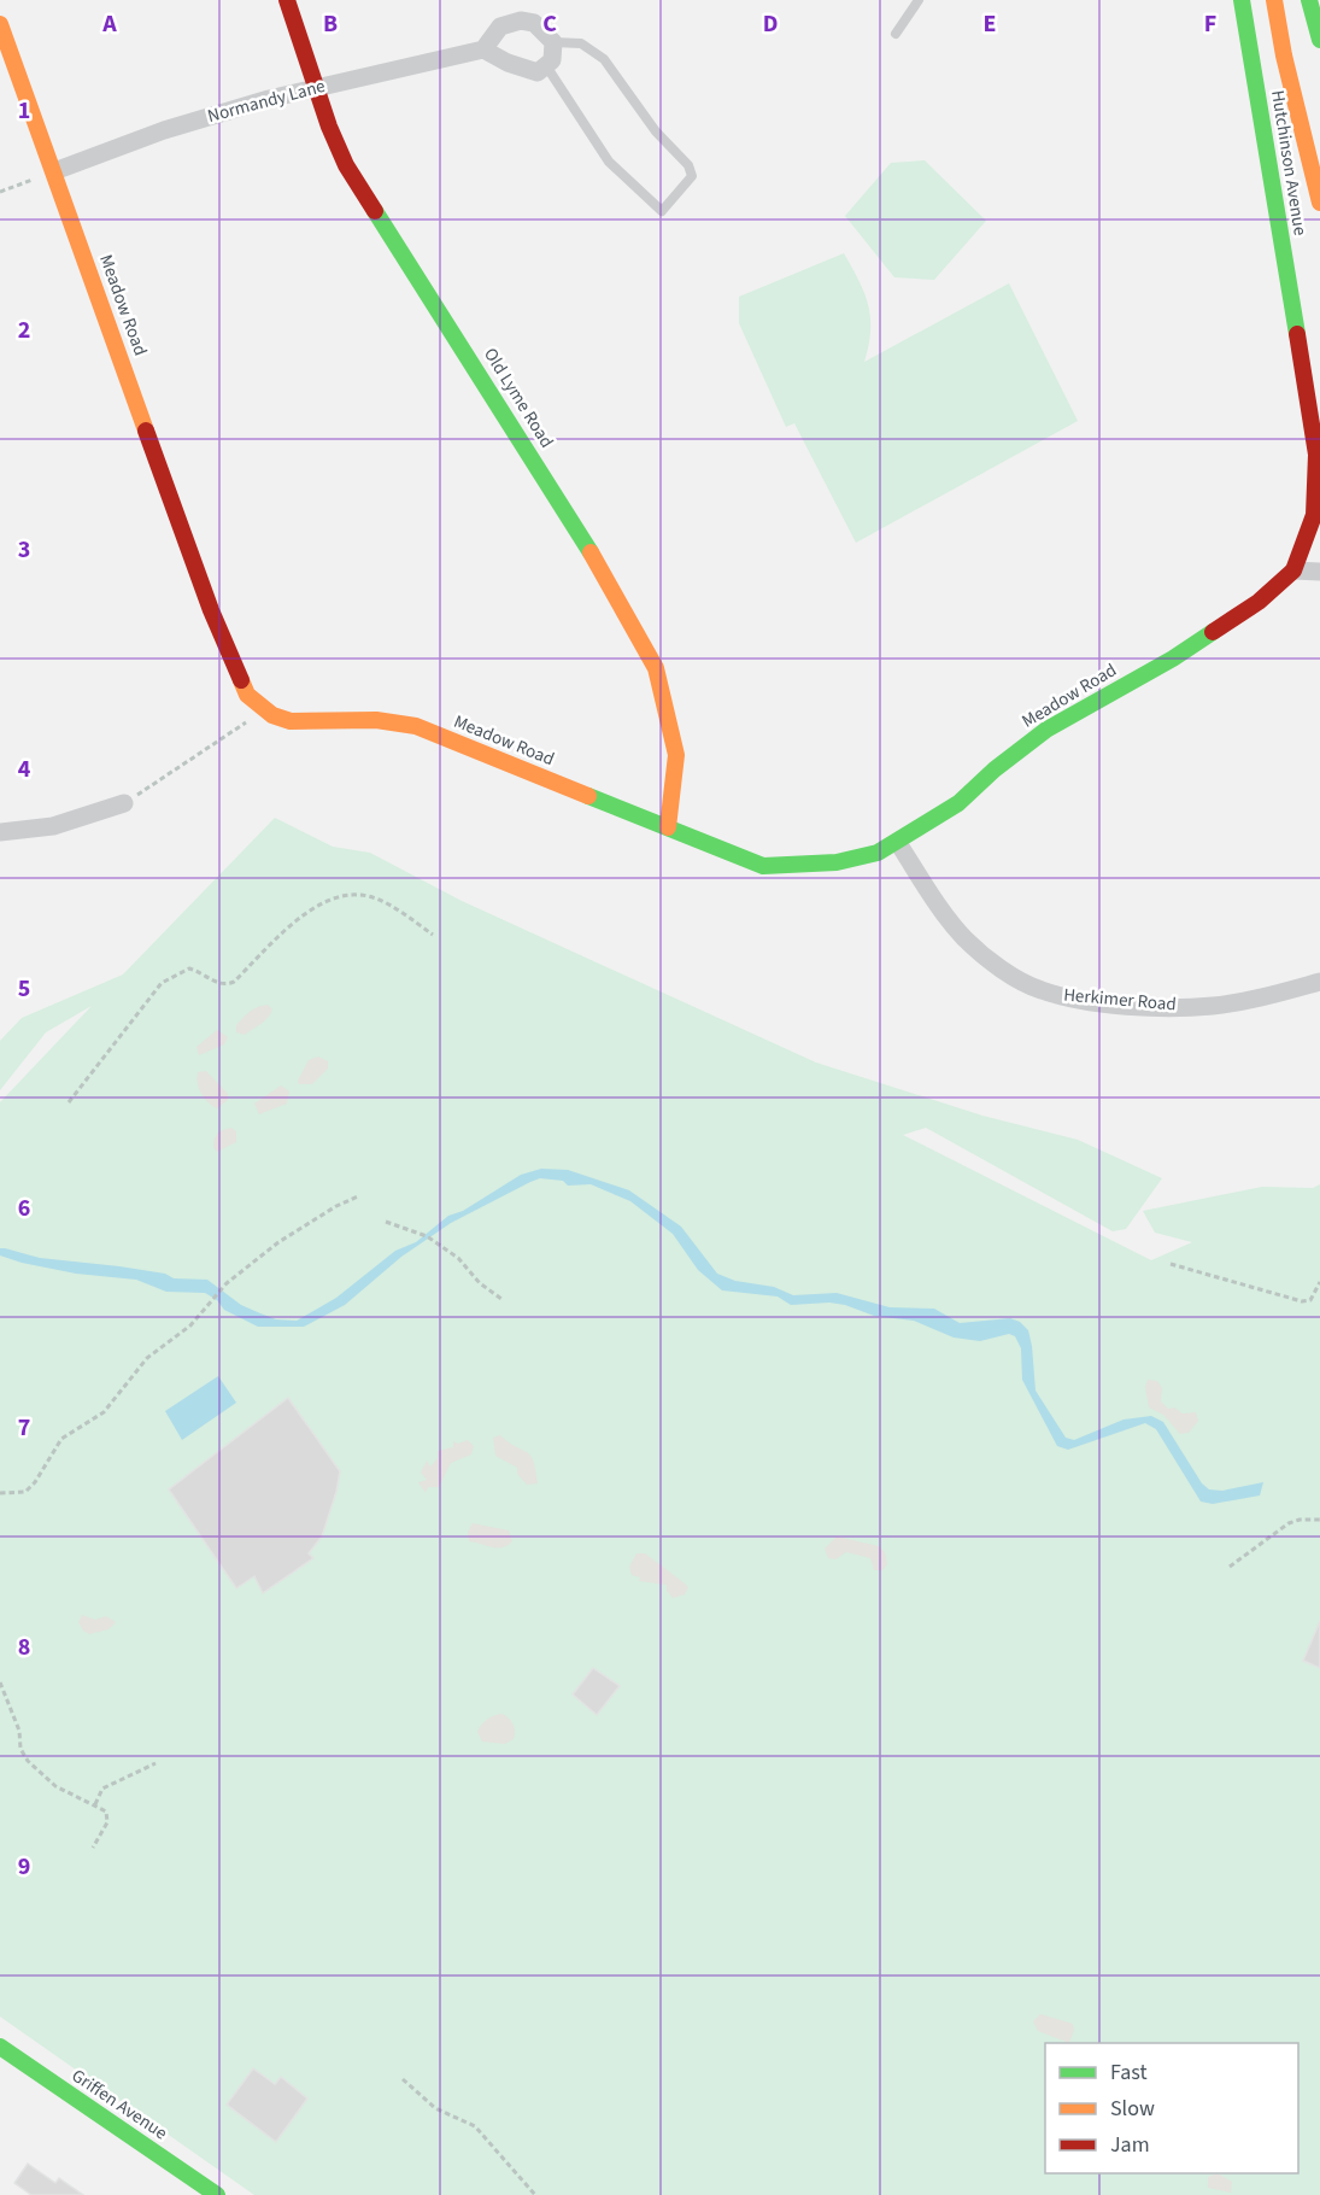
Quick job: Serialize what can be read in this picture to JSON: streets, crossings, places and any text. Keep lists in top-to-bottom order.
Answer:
{
  "streets": {
    "main road": [
      "Hutchinson Avenue",
      "Meadow Road",
      "Old Lyme Road",
      "Griffen Avenue"
    ],
    "street": ["Normandy Lane", "Herkimer Road"]
  },
  "crossings": [
    ["Normandy Lane", "Meadow Road"],
    ["Normandy Lane", "Old Lyme Road"],
    ["Hutchinson Avenue", "Meadow Road"],
    ["Meadow Road", "Old Lyme Road"],
    ["Meadow Road", "Herkimer Road"]
  ],
  "legend": ["Fast", "Slow", "Jam"],
  "grid": {
    "columns": [
      "A",
      "B",
      "C",
      "D",
      "E",
      "F"
    ],
    "rows": [
      "1",
      "2",
      "3",
      "4",
      "5",
      "6",
      "7",
      "8",
      "9"
    ]
  }
}
